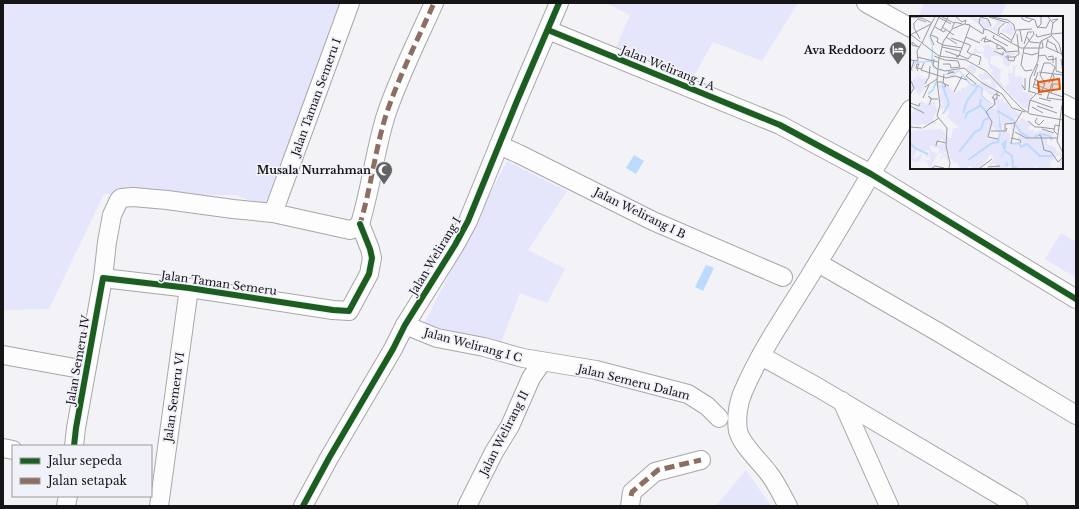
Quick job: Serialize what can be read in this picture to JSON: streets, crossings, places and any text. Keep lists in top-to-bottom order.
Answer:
{
  "streets": {
    "street": [
      "Jalan Welirang I A",
      "Jalan Taman Semeru I",
      "Jalan Welirang I B",
      "Jalan Welirang I",
      "Jalan Taman Semeru",
      "Jalan Welirang I C",
      "Jalan Semeru IV",
      "Jalan Semeru Dalam",
      "Jalan Semeru VI",
      "Jalan Welirang II"
    ]
  },
  "crossings": [
    ["Jalan Welirang I A", "Jalan Welirang I"],
    ["Jalan Welirang I B", "Jalan Welirang I"],
    ["Jalan Welirang I", "Jalan Welirang I C"],
    ["Jalan Taman Semeru", "Jalan Semeru IV"],
    ["Jalan Taman Semeru", "Jalan Semeru VI"],
    ["Jalan Welirang I C", "Jalan Semeru Dalam"],
    ["Jalan Welirang I C", "Jalan Welirang II"],
    ["Jalan Semeru Dalam", "Jalan Welirang II"]
  ],
  "places": {
    "hotel": ["Ava Reddoorz"],
    "mosque": ["Musala Nurrahman"]
  },
  "legend": ["Jalur sepeda", "Jalan setapak"]
}
